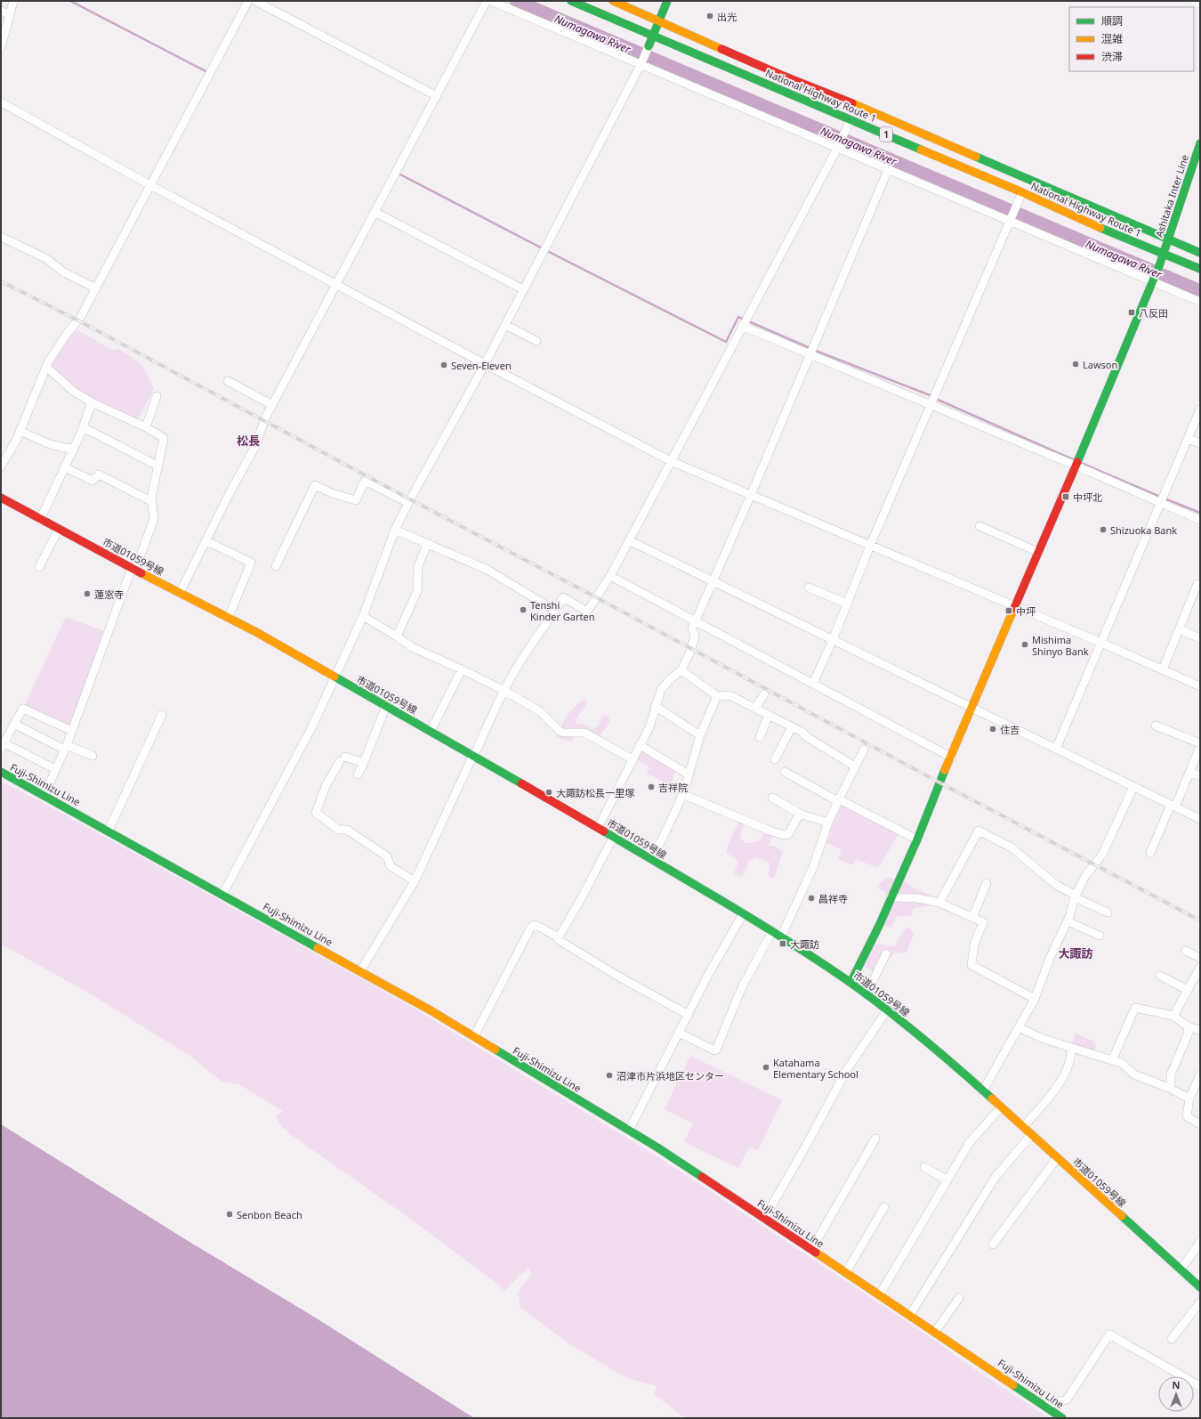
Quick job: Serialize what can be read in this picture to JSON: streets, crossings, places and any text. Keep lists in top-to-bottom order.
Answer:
{
  "streets": {
    "main road": [
      "National Highway Route 1",
      "1",
      "Ashitaka Inter Line",
      "市道01059号線",
      "Fuji-Shimizu Line"
    ]
  },
  "crossings": [
    ["National Highway Route 1", "Ashitaka Inter Line"],
    ["Ashitaka Inter Line", "市道01059号線"]
  ],
  "districts": ["松長", "大諏訪"],
  "water": ["Numagawa River"],
  "places": {
    "other": [
      "出光",
      "Lawson",
      "Seven-Eleven",
      "Shizuoka Bank",
      "蓮窓寺",
      "Tenshi Kinder Garten",
      "Mishima Shinyo Bank",
      "住吉",
      "吉祥院",
      "大諏訪松長一里塚",
      "昌祥寺",
      "Katahama Elementary School",
      "沼津市片浜地区センター",
      "Senbon Beach"
    ],
    "transit": [
      "八反田",
      "中坪北",
      "中坪",
      "大諏訪"
    ]
  },
  "legend": ["順調", "混雑", "渋滞"],
  "north": "top"
}
